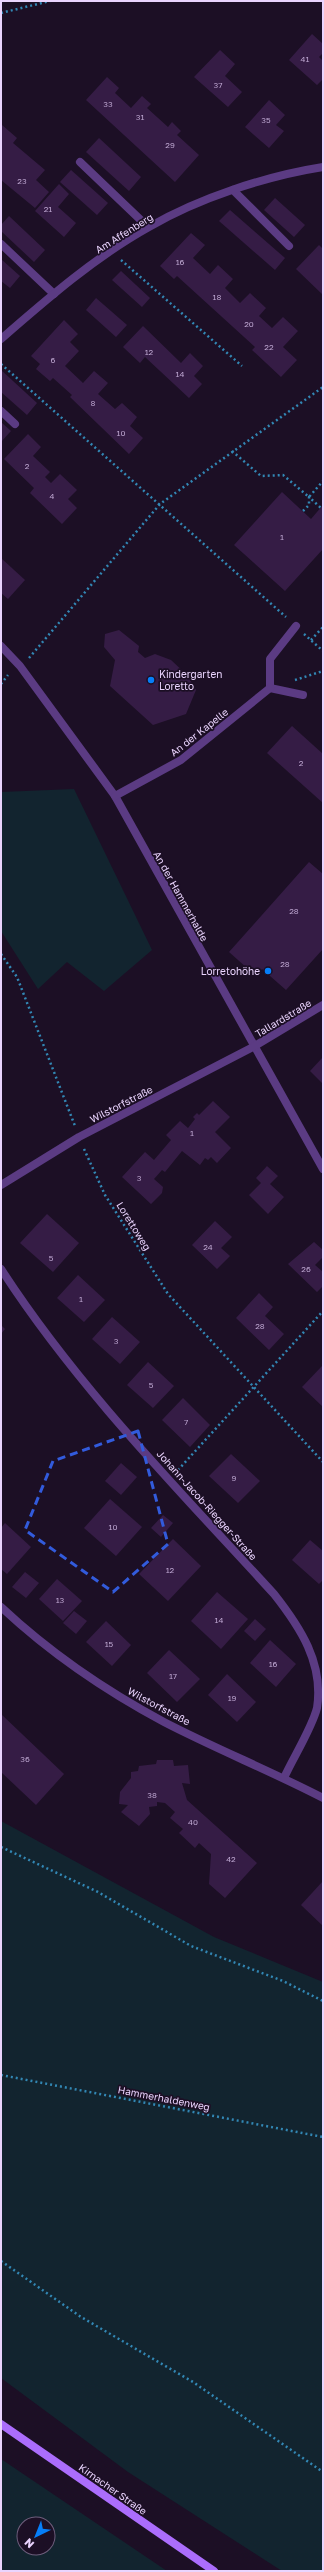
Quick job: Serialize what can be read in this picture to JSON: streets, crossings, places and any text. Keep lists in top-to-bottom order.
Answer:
{
  "streets": {
    "main road": ["Kirnacher Straße"],
    "street": [
      "Am Affenberg",
      "An der Kapelle",
      "An der Hammerhalde",
      "Tallardstraße",
      "Wilstorfstraße",
      "Johann-Jacob-Riegger-Straße"
    ],
    "path": ["Lorettoweg", "Hammerhaldenweg"]
  },
  "crossings": [
    ["An der Kapelle", "An der Hammerhalde"],
    ["An der Hammerhalde", "Tallardstraße"],
    ["An der Hammerhalde", "Wilstorfstraße"],
    ["Tallardstraße", "Wilstorfstraße"],
    ["Wilstorfstraße", "Lorettoweg"],
    ["Wilstorfstraße", "Johann-Jacob-Riegger-Straße"]
  ],
  "places": ["Kindergarten Loretto", "Lorretohöhe"],
  "house_numbers": [
    "41",
    "37",
    "33",
    "31",
    "35",
    "29",
    "23",
    "21",
    "16",
    "18",
    "20",
    "22",
    "12",
    "6",
    "14",
    "8",
    "10",
    "2",
    "4",
    "1",
    "2",
    "28",
    "28",
    "1",
    "3",
    "24",
    "5",
    "26",
    "1",
    "28",
    "3",
    "5",
    "7",
    "9",
    "10",
    "12",
    "13",
    "14",
    "15",
    "16",
    "17",
    "19",
    "36",
    "38",
    "40",
    "42"
  ],
  "north": "bottom left"
}
